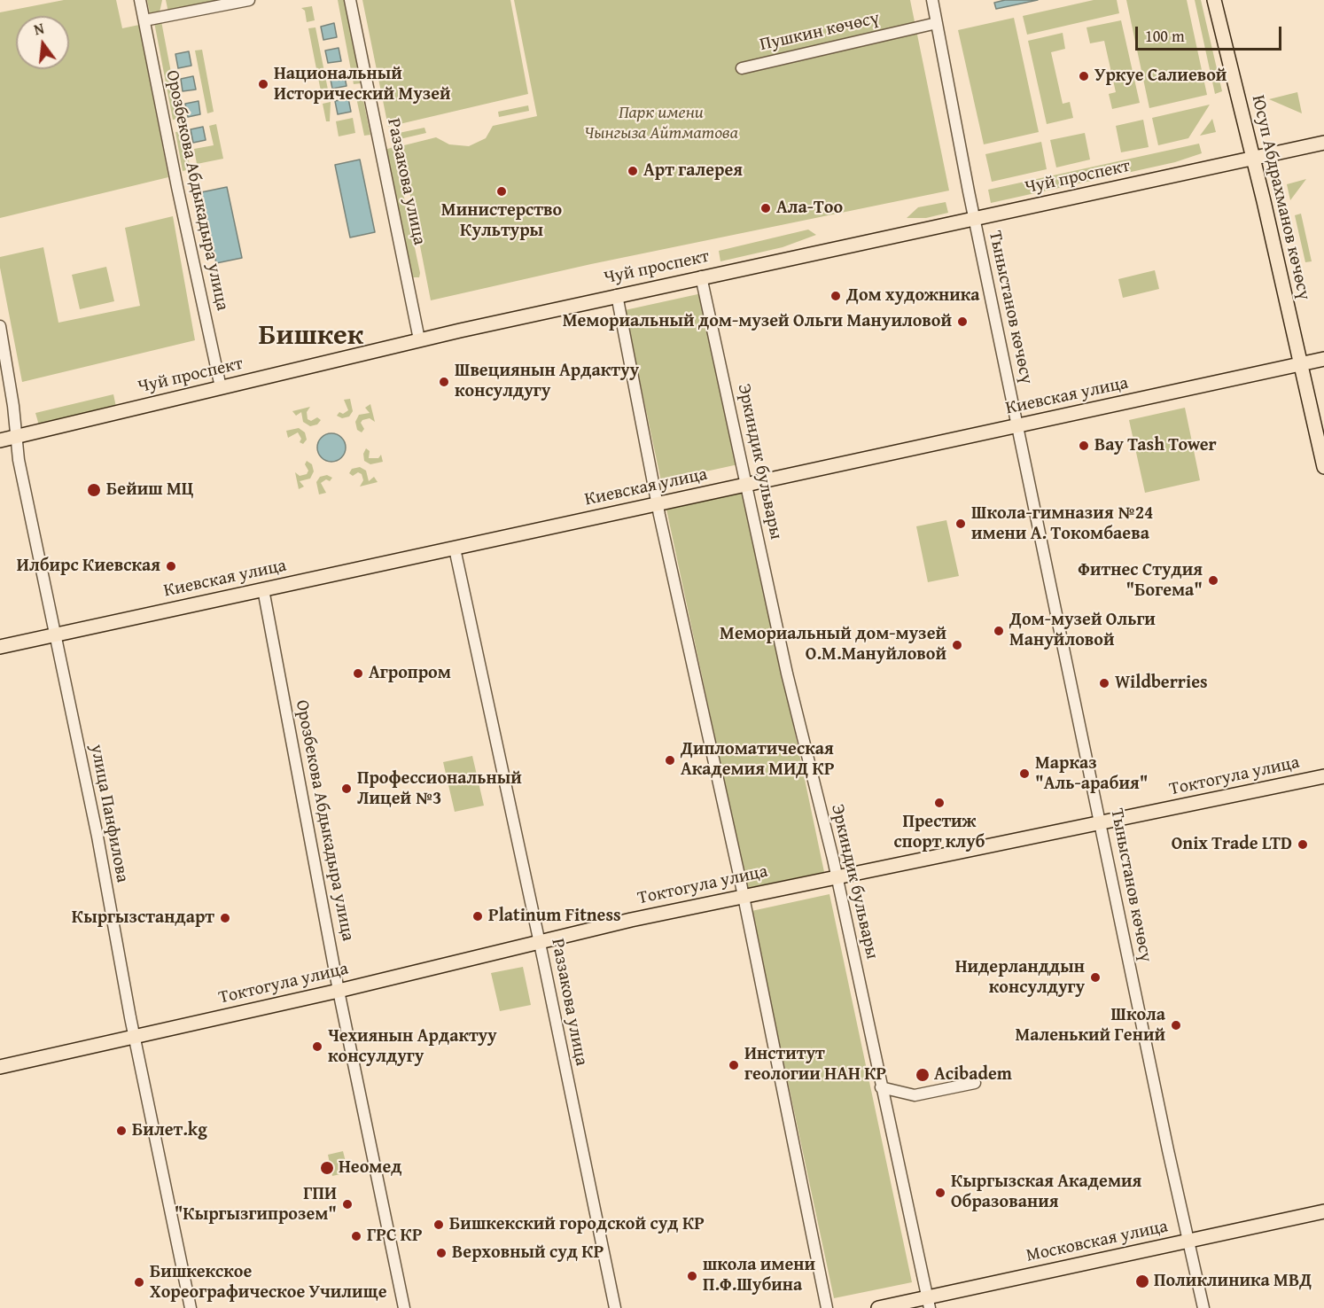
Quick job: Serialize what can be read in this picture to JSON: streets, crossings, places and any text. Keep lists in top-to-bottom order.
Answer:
{
  "streets": {
    "main road": [
      "Чуй проспект",
      "Юсуп Абдрахманов көчөсү",
      "Киевская улица",
      "Токтогула улица",
      "Московская улица"
    ],
    "street": [
      "Пушкин көчөсү",
      "Раззакова улица",
      "Орозбекова Абдыкадыра улица",
      "Тыныстанов көчөсү",
      "Эркиндик бульвары",
      "улица Панфилова"
    ]
  },
  "crossings": [
    ["Пушкин көчөсү", "Тыныстанов көчөсү"],
    ["Чуй проспект", "Раззакова улица"],
    ["Чуй проспект", "Орозбекова Абдыкадыра улица"],
    ["Чуй проспект", "Юсуп Абдрахманов көчөсү"],
    ["Чуй проспект", "Тыныстанов көчөсү"],
    ["Чуй проспект", "Эркиндик бульвары"],
    ["Чуй проспект", "улица Панфилова"],
    ["Раззакова улица", "Киевская улица"],
    ["Раззакова улица", "Токтогула улица"],
    ["Орозбекова Абдыкадыра улица", "Киевская улица"],
    ["Орозбекова Абдыкадыра улица", "Токтогула улица"],
    ["Юсуп Абдрахманов көчөсү", "Киевская улица"],
    ["Тыныстанов көчөсү", "Киевская улица"],
    ["Тыныстанов көчөсү", "Токтогула улица"],
    ["Тыныстанов көчөсү", "Московская улица"],
    ["Киевская улица", "Эркиндик бульвары"],
    ["Киевская улица", "улица Панфилова"],
    ["Эркиндик бульвары", "Токтогула улица"],
    ["Эркиндик бульвары", "Московская улица"],
    ["Токтогула улица", "улица Панфилова"]
  ],
  "districts": ["Бишкек"],
  "parks": ["Парк имени Чынгыза Айтматова"],
  "places": [
    "Уркуе Салиевой",
    "Национальный Исторический Музей",
    "Арт галерея",
    "Министерство Культуры",
    "Ала-Тоо",
    "Дом художника",
    "Мемориальный дом-музей Ольги Мануиловой",
    "Швециянын Ардактуу консулдугу",
    "Bay Tash Tower",
    "Бейиш МЦ",
    "Школа-гимназия №24 имени А. Токомбаева",
    "Илбирс Киевская",
    "Фитнес Студия \"Богема\"",
    "Дом-музей Ольги Мануйловой",
    "Мемориальный дом-музей О.М.Мануйловой",
    "Агропром",
    "Wildberries",
    "Дипломатическая Академия МИД КР",
    "Марказ \"Аль-арабия\"",
    "Профессиональный Лицей №3",
    "Престиж спорт клуб",
    "Onix Trade LTD",
    "Platinum Fitness",
    "Кыргызстандарт",
    "Нидерланддын консулдугу",
    "Школа Маленький Гений",
    "Чехиянын Ардактуу консулдугу",
    "Институт геологии НАН КР",
    "Acibadem",
    "Билет.kg",
    "Неомед",
    "Кыргызская Академия Образования",
    "ГПИ \"Кыргызгипрозем\"",
    "Бишкекский городской суд КР",
    "ГРС КР",
    "Верховный суд КР",
    "школа имени П.Ф.Шубина",
    "Поликлиника МВД",
    "Бишкекское Хореографическое Училище"
  ],
  "scale_bar": "100 m",
  "north": "top"
}
